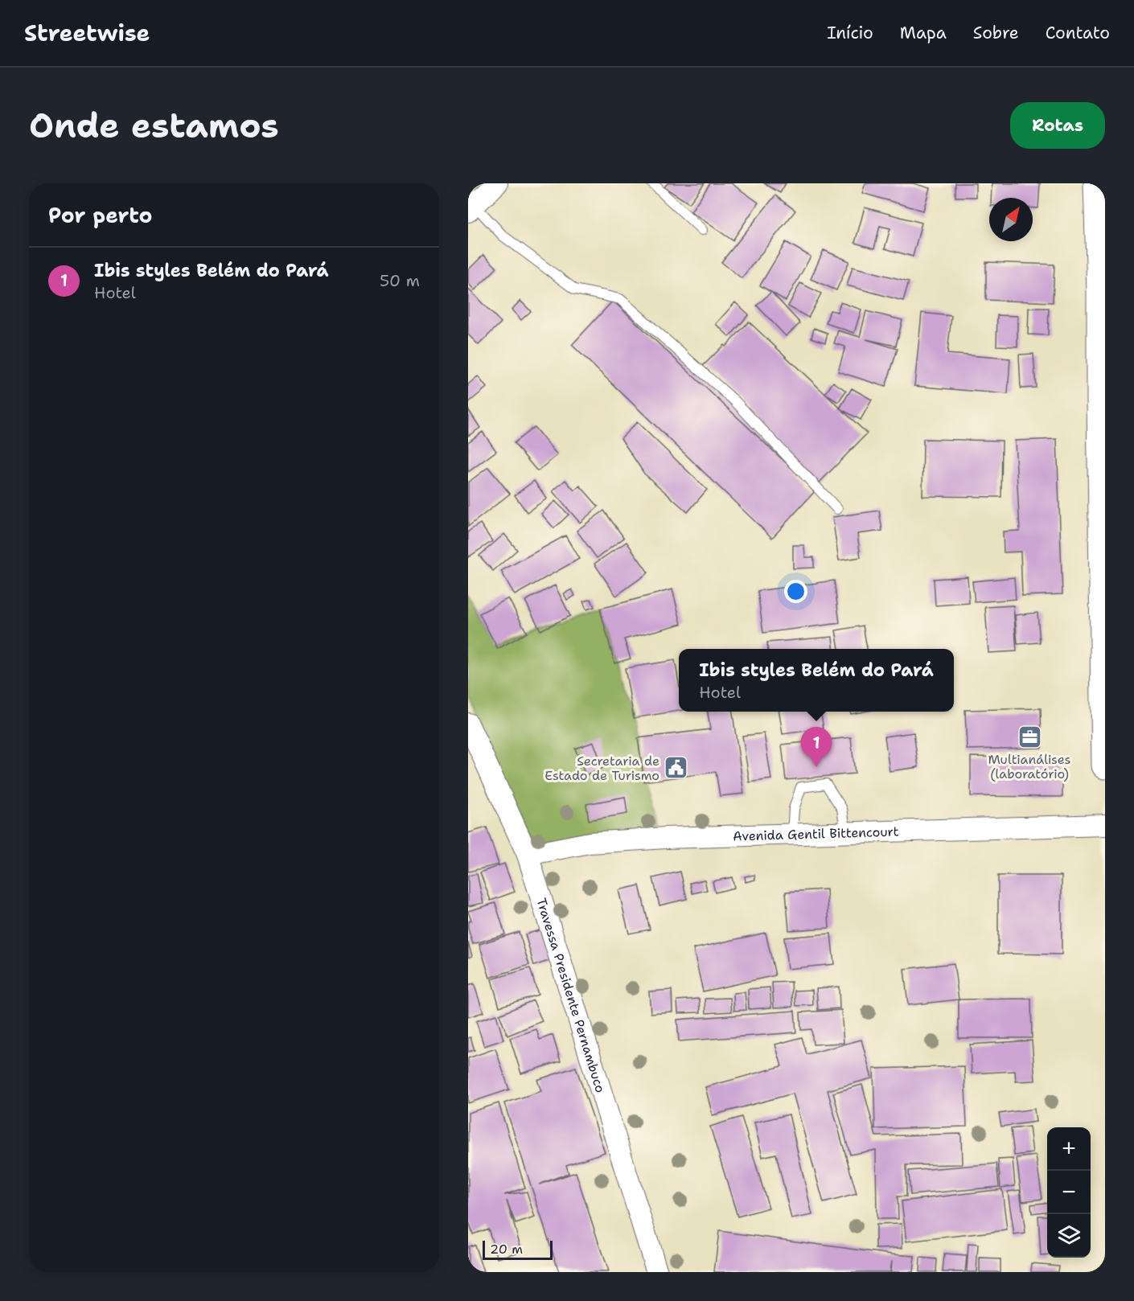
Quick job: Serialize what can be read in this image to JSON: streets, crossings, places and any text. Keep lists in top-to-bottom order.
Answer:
{
  "streets": {
    "street": ["Avenida Gentil Bittencourt", "Travessa Presidente Pernambuco"]
  },
  "crossings": [
    ["Avenida Gentil Bittencourt", "Travessa Presidente Pernambuco"]
  ],
  "places": {
    "office": ["Multianálises (laboratório)"],
    "public building": ["Secretaria de Estado de Turismo"]
  },
  "scale_bar": "20 m",
  "north": "top right",
  "page": {
    "header": "Streetwise",
    "nav": [
      "Início",
      "Mapa",
      "Sobre",
      "Contato"
    ],
    "buttons": "Rotas",
    "title": "Onde estamos",
    "heading": "Por perto",
    "list": [
      {
        "mark": "1",
        "name": "Ibis styles Belém do Pará",
        "note": "Hotel",
        "value": "50 m"
      }
    ],
    "popup": ["Ibis styles Belém do Pará", "Hotel"],
    "pins": "1",
    "map_buttons": ["+", "−"],
    "scale": "20 m"
  }
}
